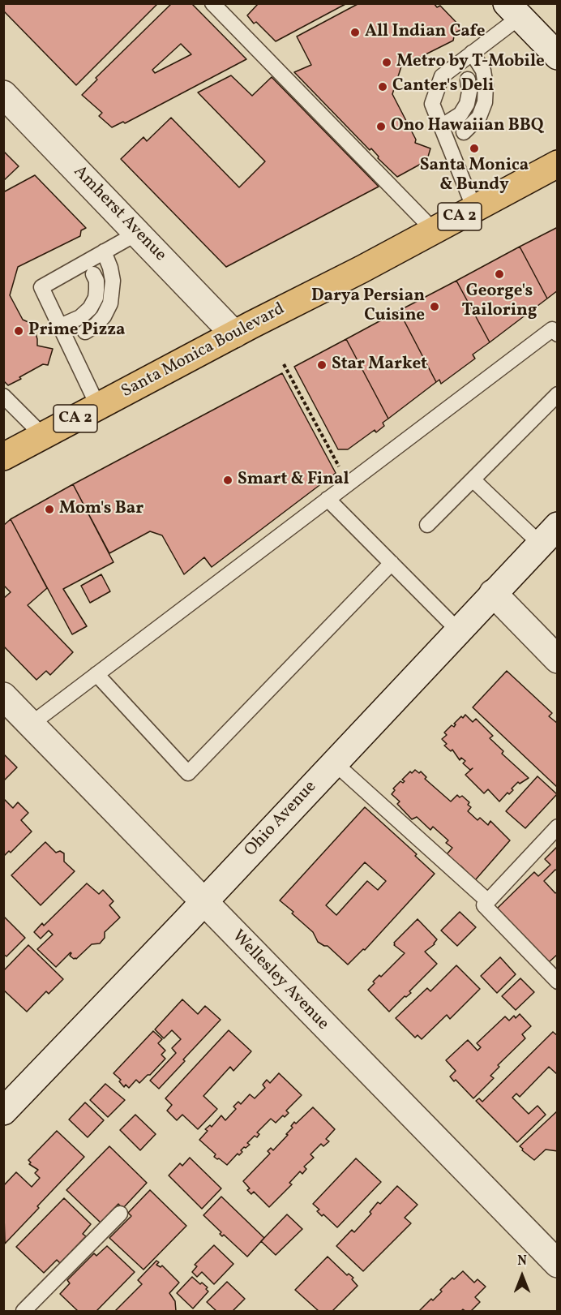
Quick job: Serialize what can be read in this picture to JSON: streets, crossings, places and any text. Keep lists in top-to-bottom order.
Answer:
{
  "streets": {
    "main road": ["CA 2", "Santa Monica Boulevard"],
    "street": ["Amherst Avenue", "Ohio Avenue", "Wellesley Avenue"]
  },
  "crossings": [
    ["Amherst Avenue", "Santa Monica Boulevard"],
    ["Ohio Avenue", "Wellesley Avenue"]
  ],
  "places": [
    "All Indian Cafe",
    "Metro by T-Mobile",
    "Canter's Deli",
    "Ono Hawaiian BBQ",
    "Santa Monica & Bundy",
    "George's Tailoring",
    "Darya Persian Cuisine",
    "Prime Pizza",
    "Star Market",
    "Smart & Final",
    "Mom's Bar"
  ],
  "north": "top"
}
